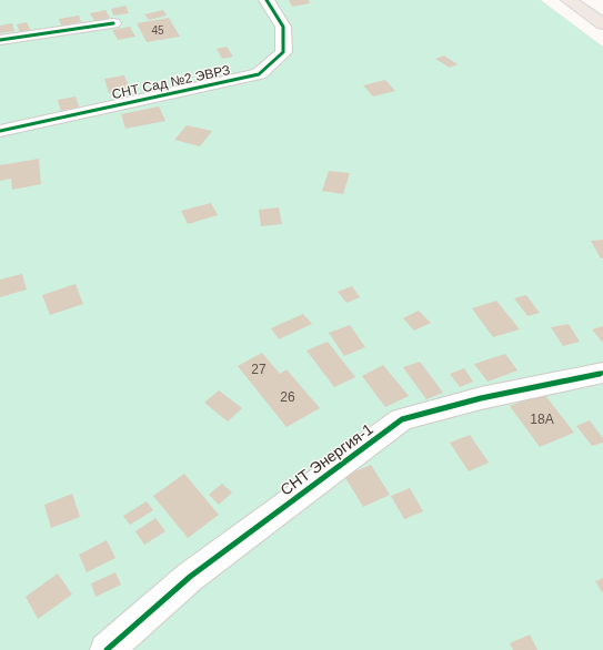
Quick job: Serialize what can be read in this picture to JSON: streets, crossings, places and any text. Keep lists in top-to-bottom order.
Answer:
{
  "streets": {
    "street": ["СНТ Сад №2 ЭВРЗ", "СНТ Энергия-1"]
  },
  "house_numbers": [
    "45",
    "27",
    "26",
    "18А"
  ]
}
